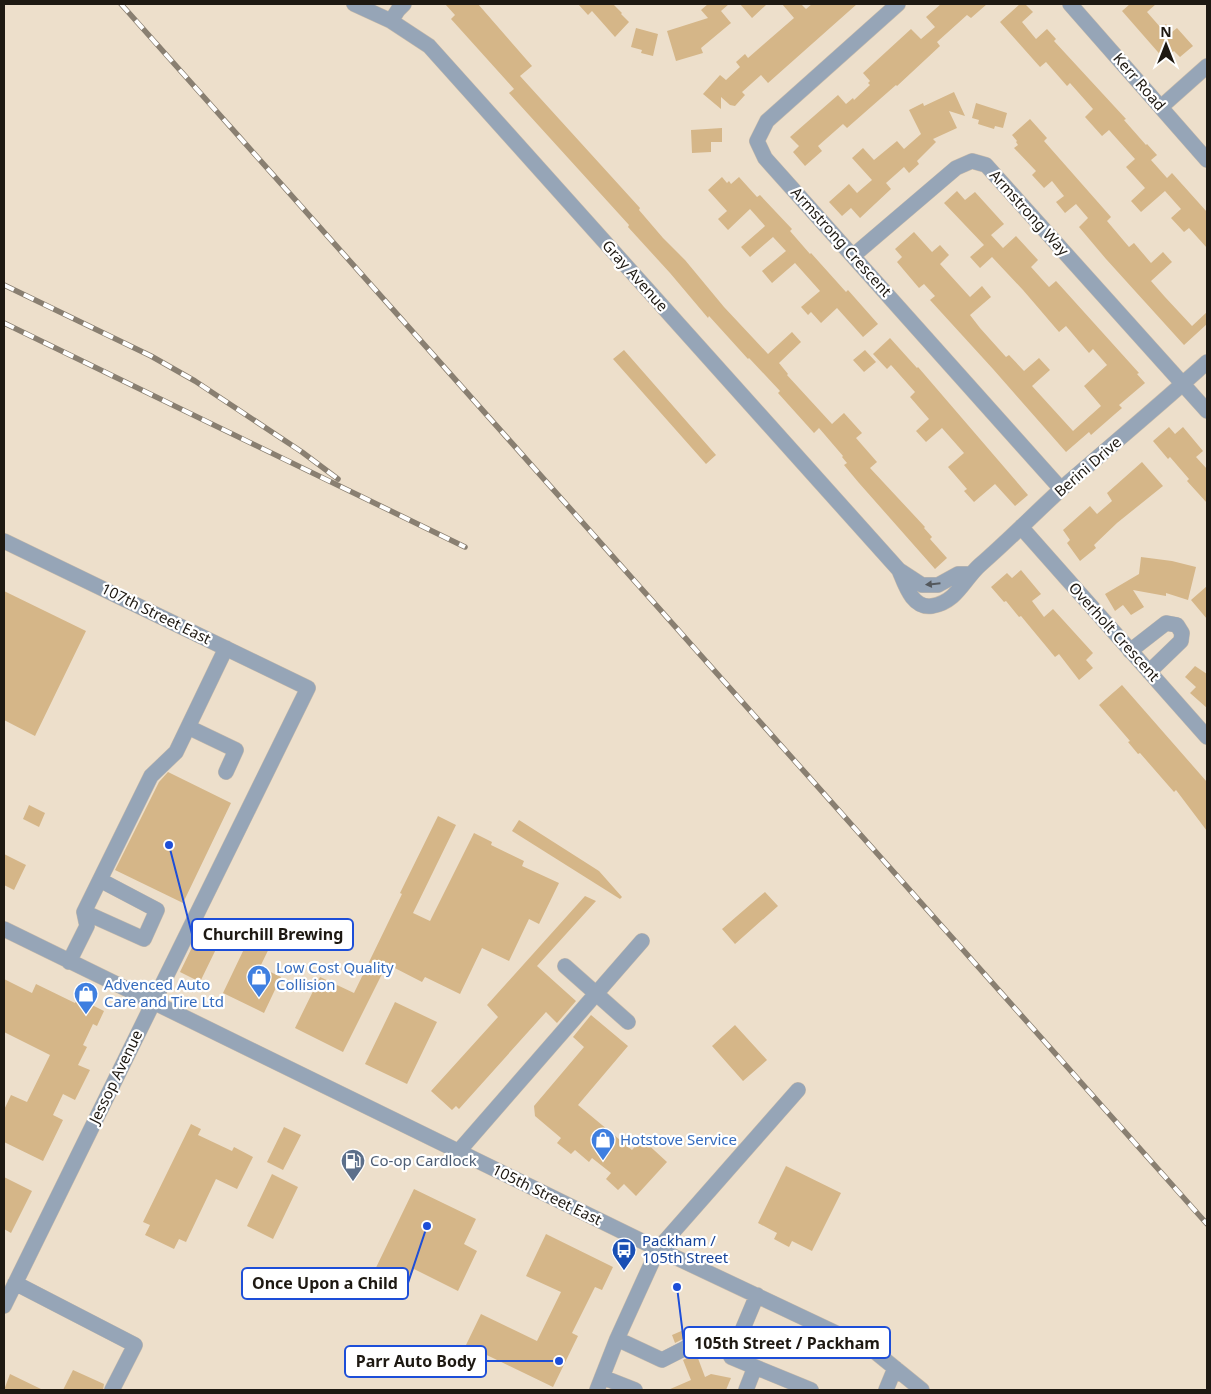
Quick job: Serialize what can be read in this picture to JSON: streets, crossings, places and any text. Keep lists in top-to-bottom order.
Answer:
{
  "streets": {
    "street": [
      "Kerr Road",
      "Armstrong Way",
      "Armstrong Crescent",
      "Gray Avenue",
      "Berini Drive",
      "107th Street East",
      "Overholt Crescent",
      "Jessop Avenue",
      "105th Street East"
    ]
  },
  "crossings": [
    ["Armstrong Way", "Armstrong Crescent"],
    ["Armstrong Way", "Berini Drive"],
    ["Armstrong Crescent", "Berini Drive"],
    ["Gray Avenue", "Berini Drive"],
    ["Berini Drive", "Overholt Crescent"],
    ["107th Street East", "Jessop Avenue"],
    ["Jessop Avenue", "105th Street East"]
  ],
  "places": {
    "other": [
      "Churchill Brewing",
      "Once Upon a Child",
      "105th Street / Packham",
      "Parr Auto Body"
    ],
    "shop": ["Low Cost Quality Collision", "Advenced Auto Care and Tire Ltd", "Hotstove Service"],
    "fuel station": ["Co-op Cardlock"],
    "bus stop": ["Packham / 105th Street"]
  },
  "north": "top"
}
